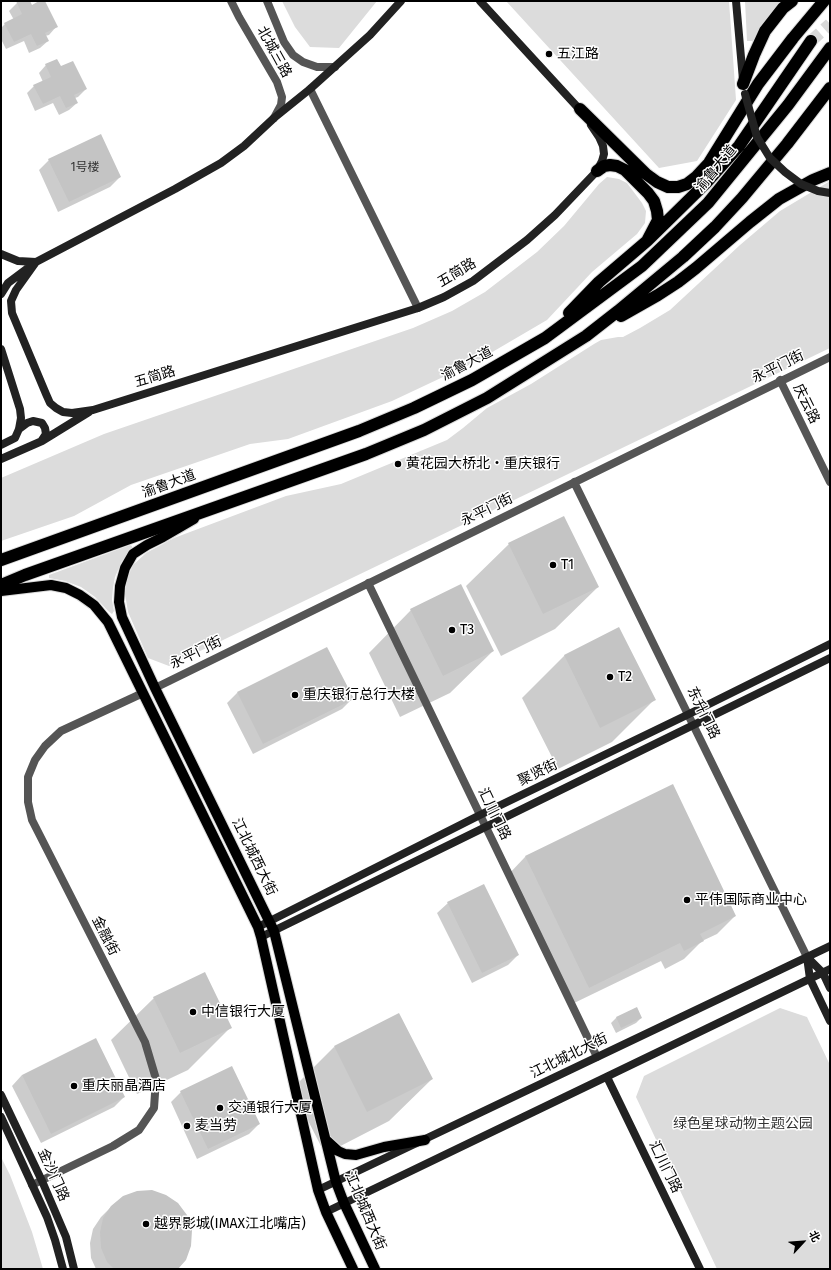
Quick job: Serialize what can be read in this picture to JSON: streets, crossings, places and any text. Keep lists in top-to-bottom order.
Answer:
{
  "streets": {
    "highway": ["渝鲁大道"],
    "main road": [
      "五简路",
      "东升门路",
      "聚贤街",
      "汇川门路",
      "江北城西大街",
      "江北城北大街",
      "金沙门路"
    ],
    "street": [
      "北城三路",
      "永平门街",
      "庆云路",
      "金融街"
    ]
  },
  "crossings": [
    ["北城三路", "五简路"],
    ["永平门街", "庆云路"],
    ["永平门街", "东升门路"],
    ["永平门街", "汇川门路"],
    ["永平门街", "江北城西大街"],
    ["东升门路", "聚贤街"],
    ["东升门路", "江北城北大街"],
    ["聚贤街", "汇川门路"],
    ["聚贤街", "江北城西大街"],
    ["汇川门路", "江北城北大街"],
    ["江北城西大街", "金融街"],
    ["江北城西大街", "江北城北大街"],
    ["金融街", "金沙门路"]
  ],
  "parks": ["绿色星球动物主题公园"],
  "places": [
    "五江路",
    "黄花园大桥北‧重庆银行",
    "T1",
    "T3",
    "T2",
    "重庆银行总行大楼",
    "平伟国际商业中心",
    "中信银行大厦",
    "重庆丽晶酒店",
    "交通银行大厦",
    "麦当劳",
    "越界影城(IMAX江北嘴店)"
  ],
  "house_numbers": ["1号楼"],
  "north": "top right"
}
